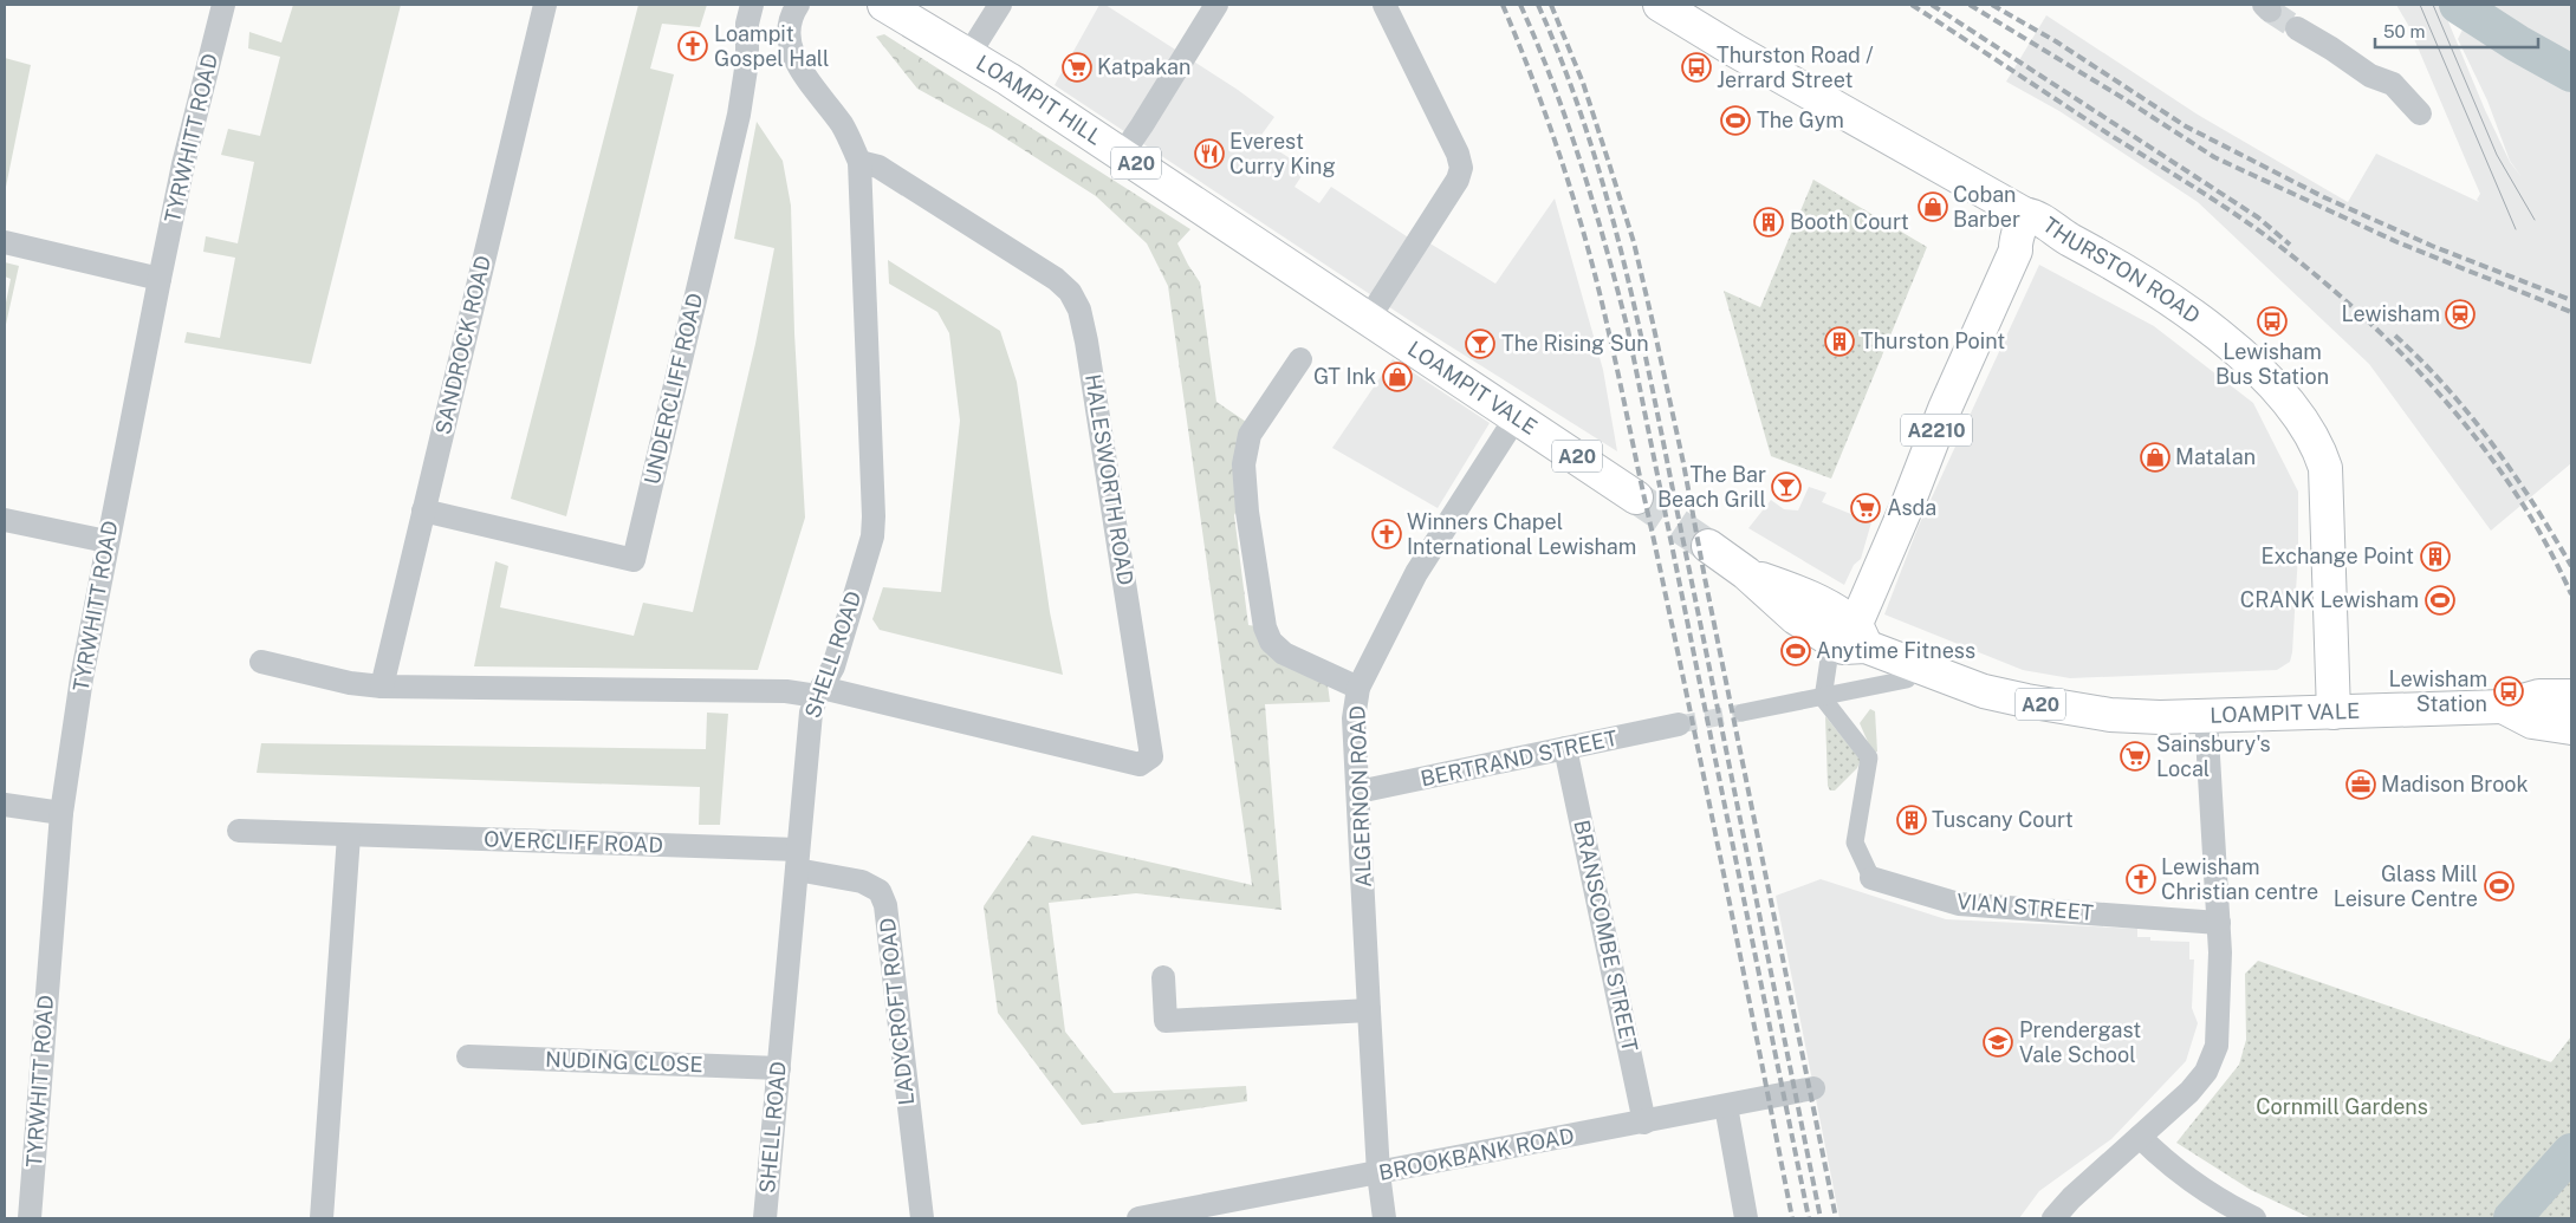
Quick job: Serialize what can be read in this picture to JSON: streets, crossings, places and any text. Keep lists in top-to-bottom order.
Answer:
{
  "streets": {
    "main road": [
      "LOAMPIT HILL",
      "A20",
      "THURSTON ROAD",
      "LOAMPIT VALE",
      "A2210"
    ],
    "street": [
      "TYRWHITT ROAD",
      "SANDROCK ROAD",
      "UNDERCLIFF ROAD",
      "HALESWORTH ROAD",
      "SHELL ROAD",
      "BERTRAND STREET",
      "ALGERNON ROAD",
      "OVERCLIFF ROAD",
      "VIAN STREET",
      "BRANSCOMBE STREET",
      "LADYCROFT ROAD",
      "NUDING CLOSE",
      "BROOKBANK ROAD"
    ]
  },
  "crossings": [
    ["LOAMPIT HILL", "LOAMPIT VALE"],
    ["THURSTON ROAD", "LOAMPIT VALE"],
    ["THURSTON ROAD", "A2210"],
    ["SANDROCK ROAD", "UNDERCLIFF ROAD"],
    ["LOAMPIT VALE", "A2210"],
    ["LOAMPIT VALE", "ALGERNON ROAD"],
    ["HALESWORTH ROAD", "SHELL ROAD"],
    ["SHELL ROAD", "OVERCLIFF ROAD"],
    ["SHELL ROAD", "LADYCROFT ROAD"],
    ["SHELL ROAD", "NUDING CLOSE"],
    ["BERTRAND STREET", "ALGERNON ROAD"],
    ["BERTRAND STREET", "BRANSCOMBE STREET"],
    ["ALGERNON ROAD", "BROOKBANK ROAD"],
    ["OVERCLIFF ROAD", "LADYCROFT ROAD"],
    ["BRANSCOMBE STREET", "BROOKBANK ROAD"]
  ],
  "parks": ["Cornmill Gardens"],
  "places": {
    "church": ["Loampit Gospel Hall", "Winners Chapel International Lewisham", "Lewisham Christian centre"],
    "supermarket": ["Katpakan", "Asda", "Sainsbury's Local"],
    "bus stop": ["Thurston Road / Jerrard Street", "Lewisham Bus Station", "Lewisham Station"],
    "sports": [
      "The Gym",
      "CRANK Lewisham",
      "Anytime Fitness",
      "Glass Mill Leisure Centre"
    ],
    "restaurant": ["Everest Curry King"],
    "shop": ["Coban Barber", "GT Ink", "Matalan"],
    "building": [
      "Booth Court",
      "Thurston Point",
      "Exchange Point",
      "Tuscany Court"
    ],
    "station": ["Lewisham"],
    "bar": ["The Rising Sun", "The Bar Beach Grill"],
    "office": ["Madison Brook"],
    "school or university": ["Prendergast Vale School"]
  },
  "scale_bar": "50 m"
}
